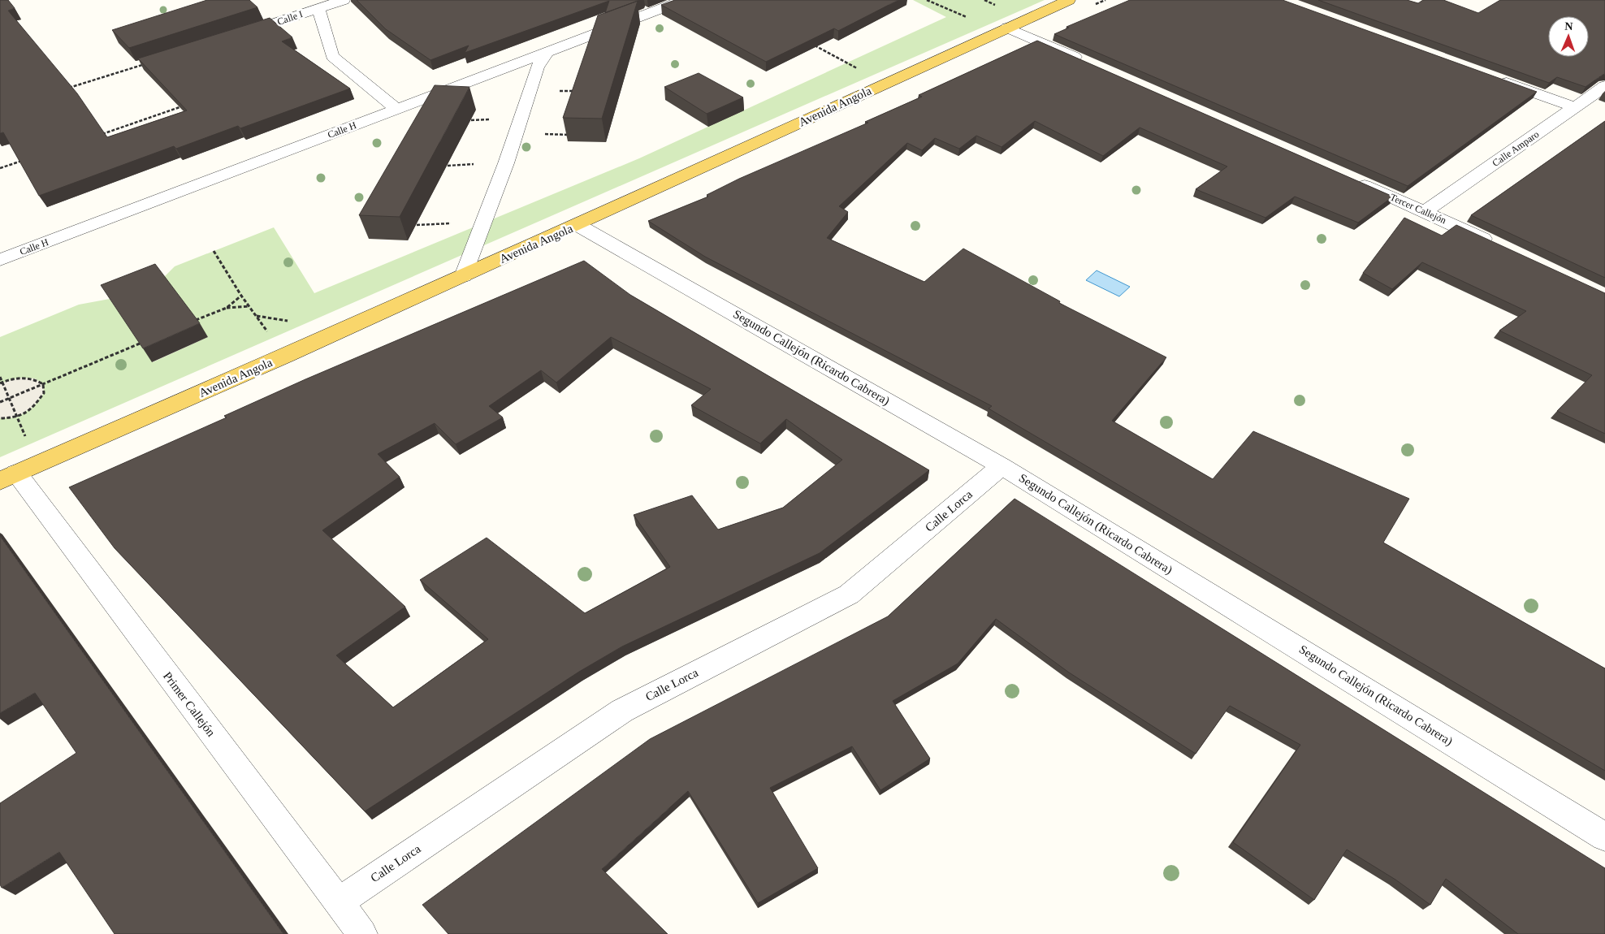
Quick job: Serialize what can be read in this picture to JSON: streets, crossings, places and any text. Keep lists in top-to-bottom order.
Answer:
{
  "streets": {
    "main road": ["Avenida Angola"],
    "street": [
      "Calle I",
      "Calle H",
      "Calle Amparo",
      "Tercer Callejón",
      "Segundo Callejón (Ricardo Cabrera)",
      "Calle Lorca",
      "Primer Callejón"
    ]
  },
  "crossings": [
    ["Avenida Angola", "Segundo Callejón (Ricardo Cabrera)"],
    ["Avenida Angola", "Primer Callejón"],
    ["Calle Amparo", "Tercer Callejón"],
    ["Segundo Callejón (Ricardo Cabrera)", "Calle Lorca"],
    ["Calle Lorca", "Primer Callejón"]
  ],
  "north": "top"
}
